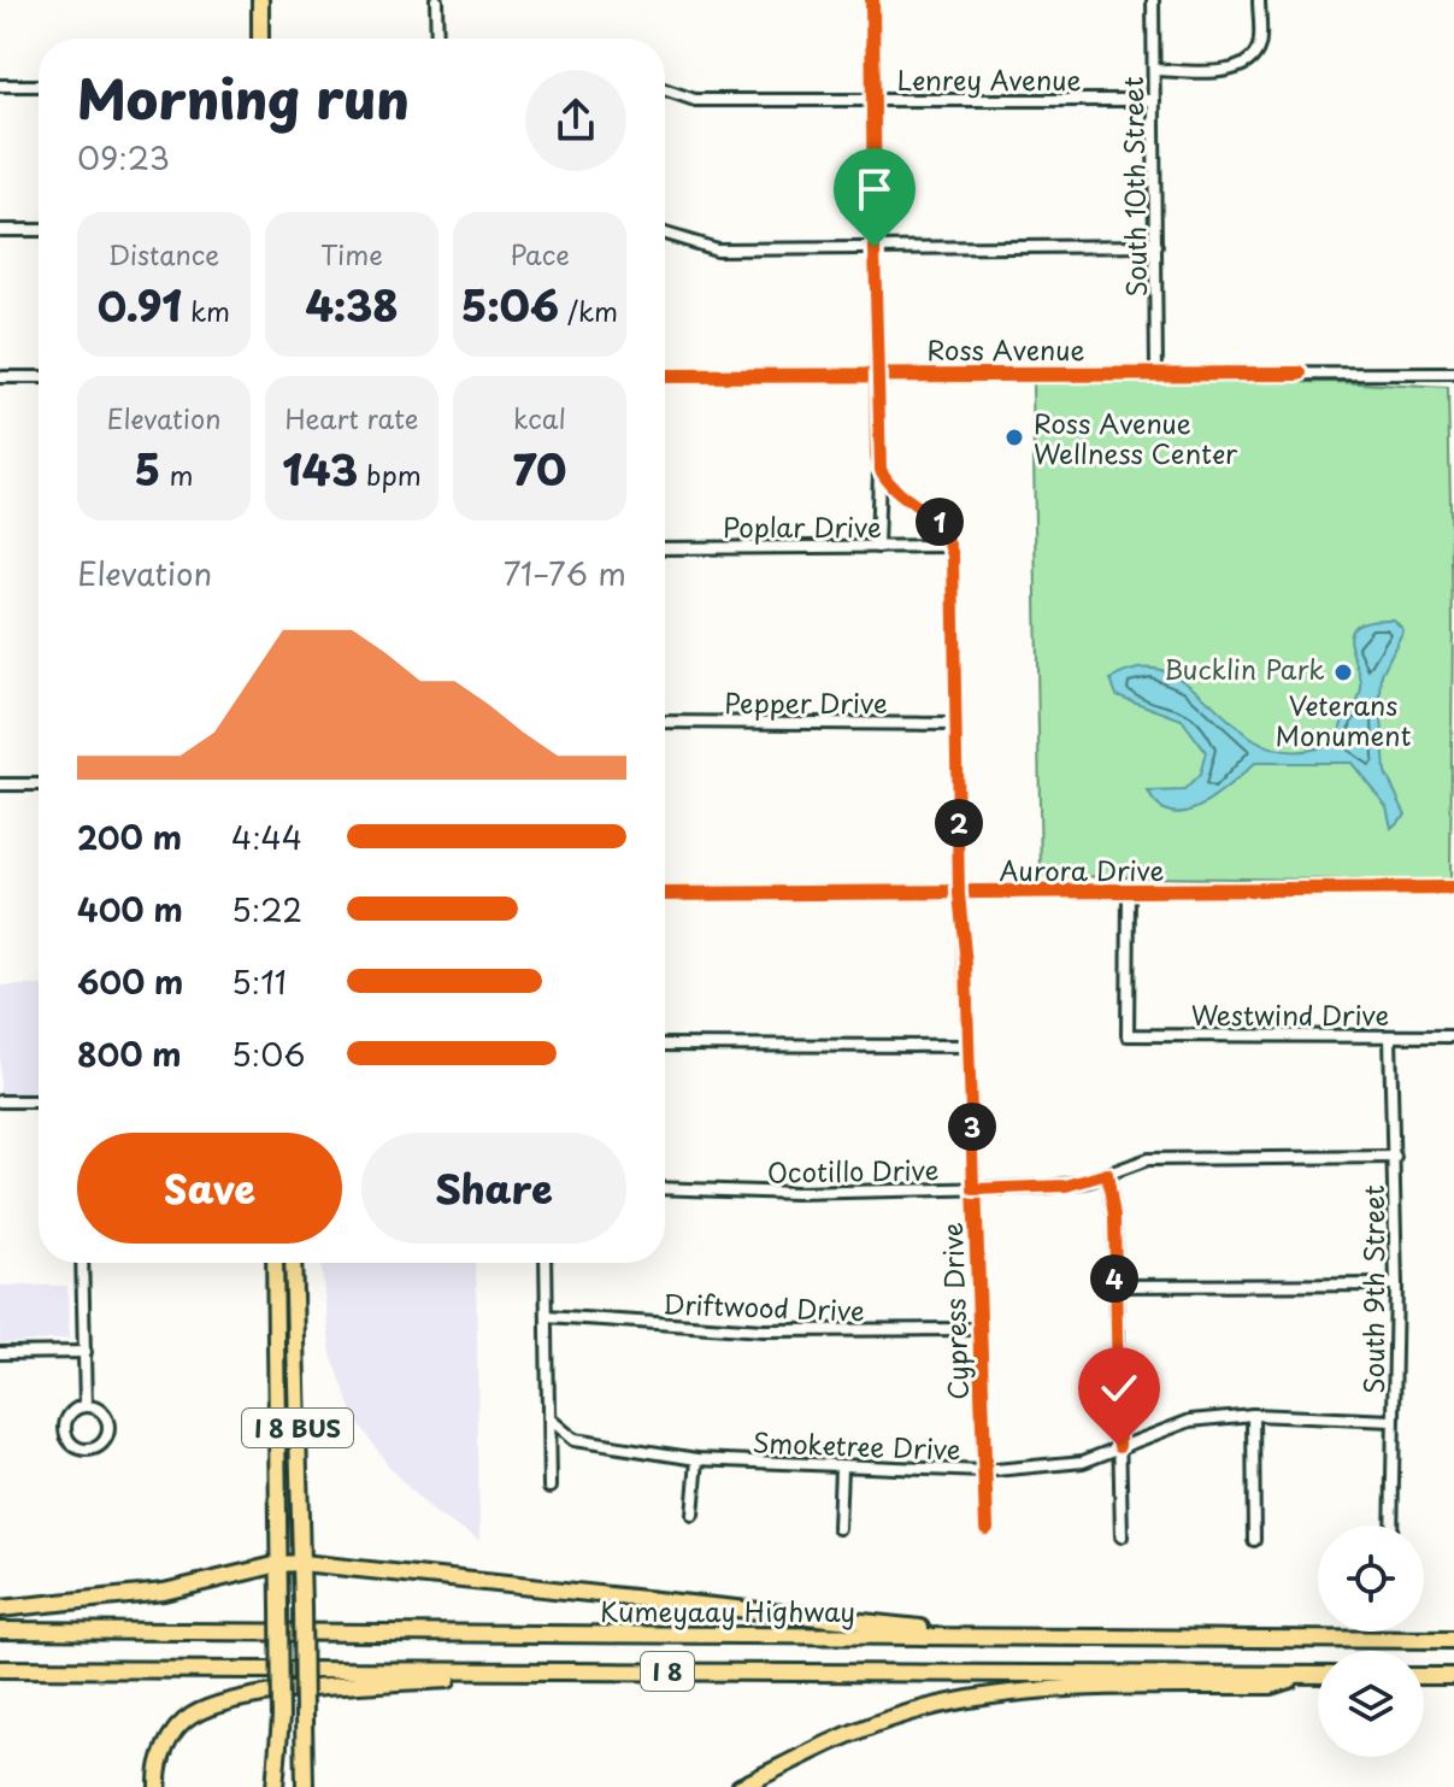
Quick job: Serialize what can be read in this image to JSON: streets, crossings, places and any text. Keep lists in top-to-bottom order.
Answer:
{
  "streets": {
    "highway": ["I 8 BUS", "Kumeyaay Highway", "I 8"],
    "street": [
      "Lenrey Avenue",
      "South 10th Street",
      "Ross Avenue",
      "Poplar Drive",
      "Pepper Drive",
      "Aurora Drive",
      "Westwind Drive",
      "Ocotillo Drive",
      "South 9th Street",
      "Driftwood Drive",
      "Cypress Drive",
      "Smoketree Drive"
    ]
  },
  "crossings": [
    ["Lenrey Avenue", "South 10th Street"],
    ["South 10th Street", "Ross Avenue"],
    ["Poplar Drive", "Cypress Drive"],
    ["Pepper Drive", "Cypress Drive"],
    ["Aurora Drive", "Westwind Drive"],
    ["Aurora Drive", "Cypress Drive"],
    ["Westwind Drive", "South 9th Street"],
    ["Ocotillo Drive", "South 9th Street"],
    ["Ocotillo Drive", "Cypress Drive"],
    ["South 9th Street", "Smoketree Drive"],
    ["Driftwood Drive", "Cypress Drive"],
    ["Cypress Drive", "Smoketree Drive"]
  ],
  "parks": ["Bucklin Park"],
  "places": ["Ross Avenue Wellness Center", "Veterans Monument"],
  "page": {
    "heading": ["Morning run", "09:23"],
    "stats": [
      ["Distance", "0.91 km"],
      ["Time", "4:38"],
      ["Pace", "5:06 /km"],
      ["Elevation", "5 m"],
      ["Heart rate", "143 bpm"],
      ["kcal", "70"]
    ],
    "pins": [
      "1",
      "2",
      "3",
      "4"
    ],
    "chart": ["Elevation", "71–76 m"],
    "list": [
      {
        "name": "200 m",
        "note": "4:44"
      },
      {
        "name": "400 m",
        "note": "5:22"
      },
      {
        "name": "600 m",
        "note": "5:11"
      },
      {
        "name": "800 m",
        "note": "5:06"
      }
    ],
    "buttons": ["Save", "Share"]
  }
}
